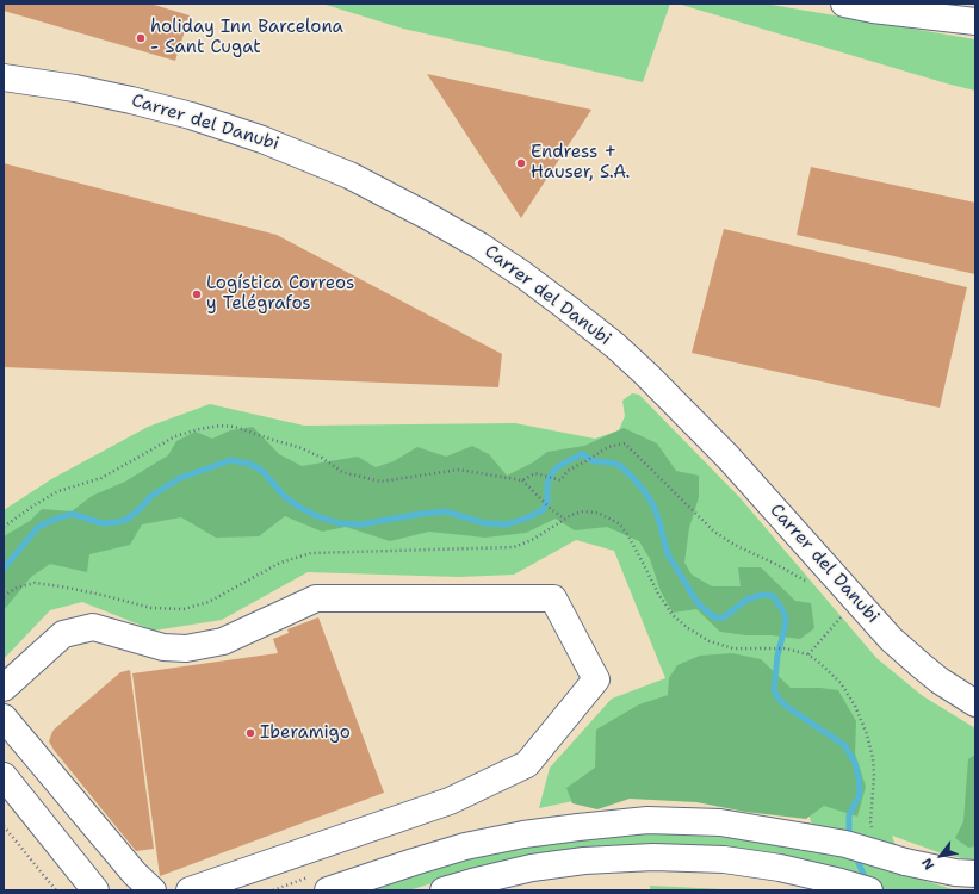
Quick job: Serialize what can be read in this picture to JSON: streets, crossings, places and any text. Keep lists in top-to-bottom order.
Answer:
{
  "streets": {
    "main road": ["Carrer del Danubi"]
  },
  "places": [
    "holiday Inn Barcelona - Sant Cugat",
    "Endress + Hauser, S.A.",
    "Logística Correos y Telégrafos",
    "Iberamigo"
  ],
  "north": "bottom left"
}
